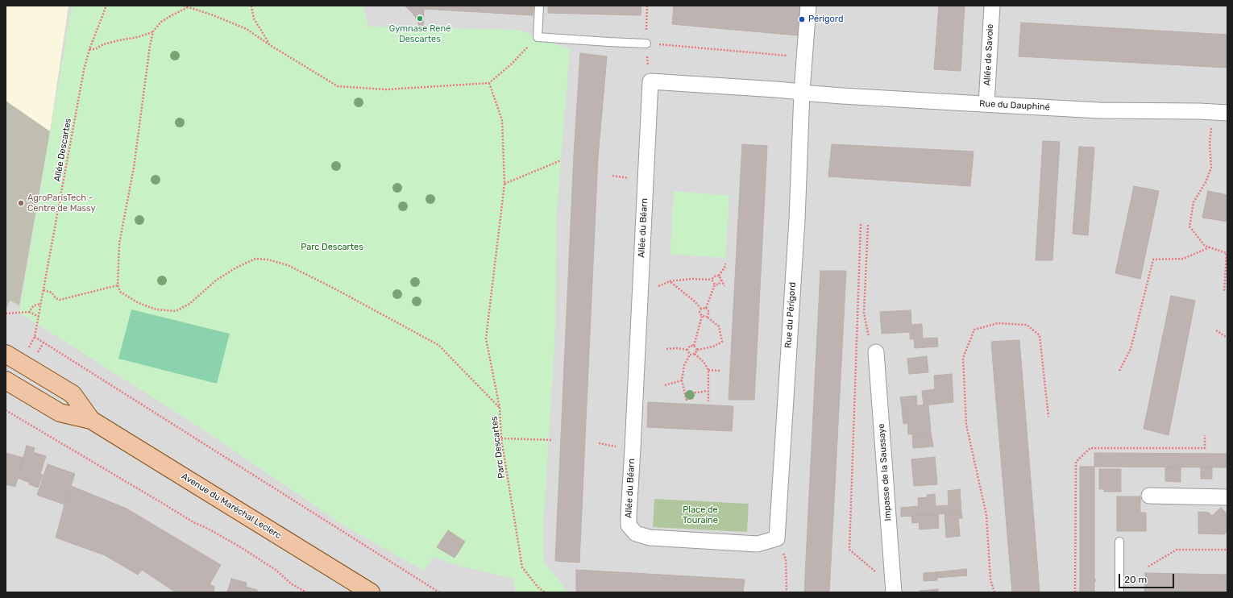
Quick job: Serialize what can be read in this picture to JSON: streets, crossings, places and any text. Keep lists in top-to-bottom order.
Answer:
{
  "streets": {
    "main road": ["Avenue du Maréchal Leclerc"],
    "street": [
      "Allée de Savoie",
      "Rue du Dauphiné",
      "Allée du Béarn",
      "Rue du Périgord",
      "Impasse de la Saussaye"
    ],
    "path": ["Allée Descartes", "Parc Descartes"]
  },
  "crossings": [
    ["Allée de Savoie", "Rue du Dauphiné"],
    ["Rue du Dauphiné", "Allée du Béarn"],
    ["Rue du Dauphiné", "Rue du Périgord"],
    ["Allée du Béarn", "Rue du Périgord"]
  ],
  "parks": ["Parc Descartes", "Place de Touraine"],
  "places": ["Gymnase René Descartes", "Périgord", "AgroParisTech - Centre de Massy"],
  "scale_bar": "20 m"
}
